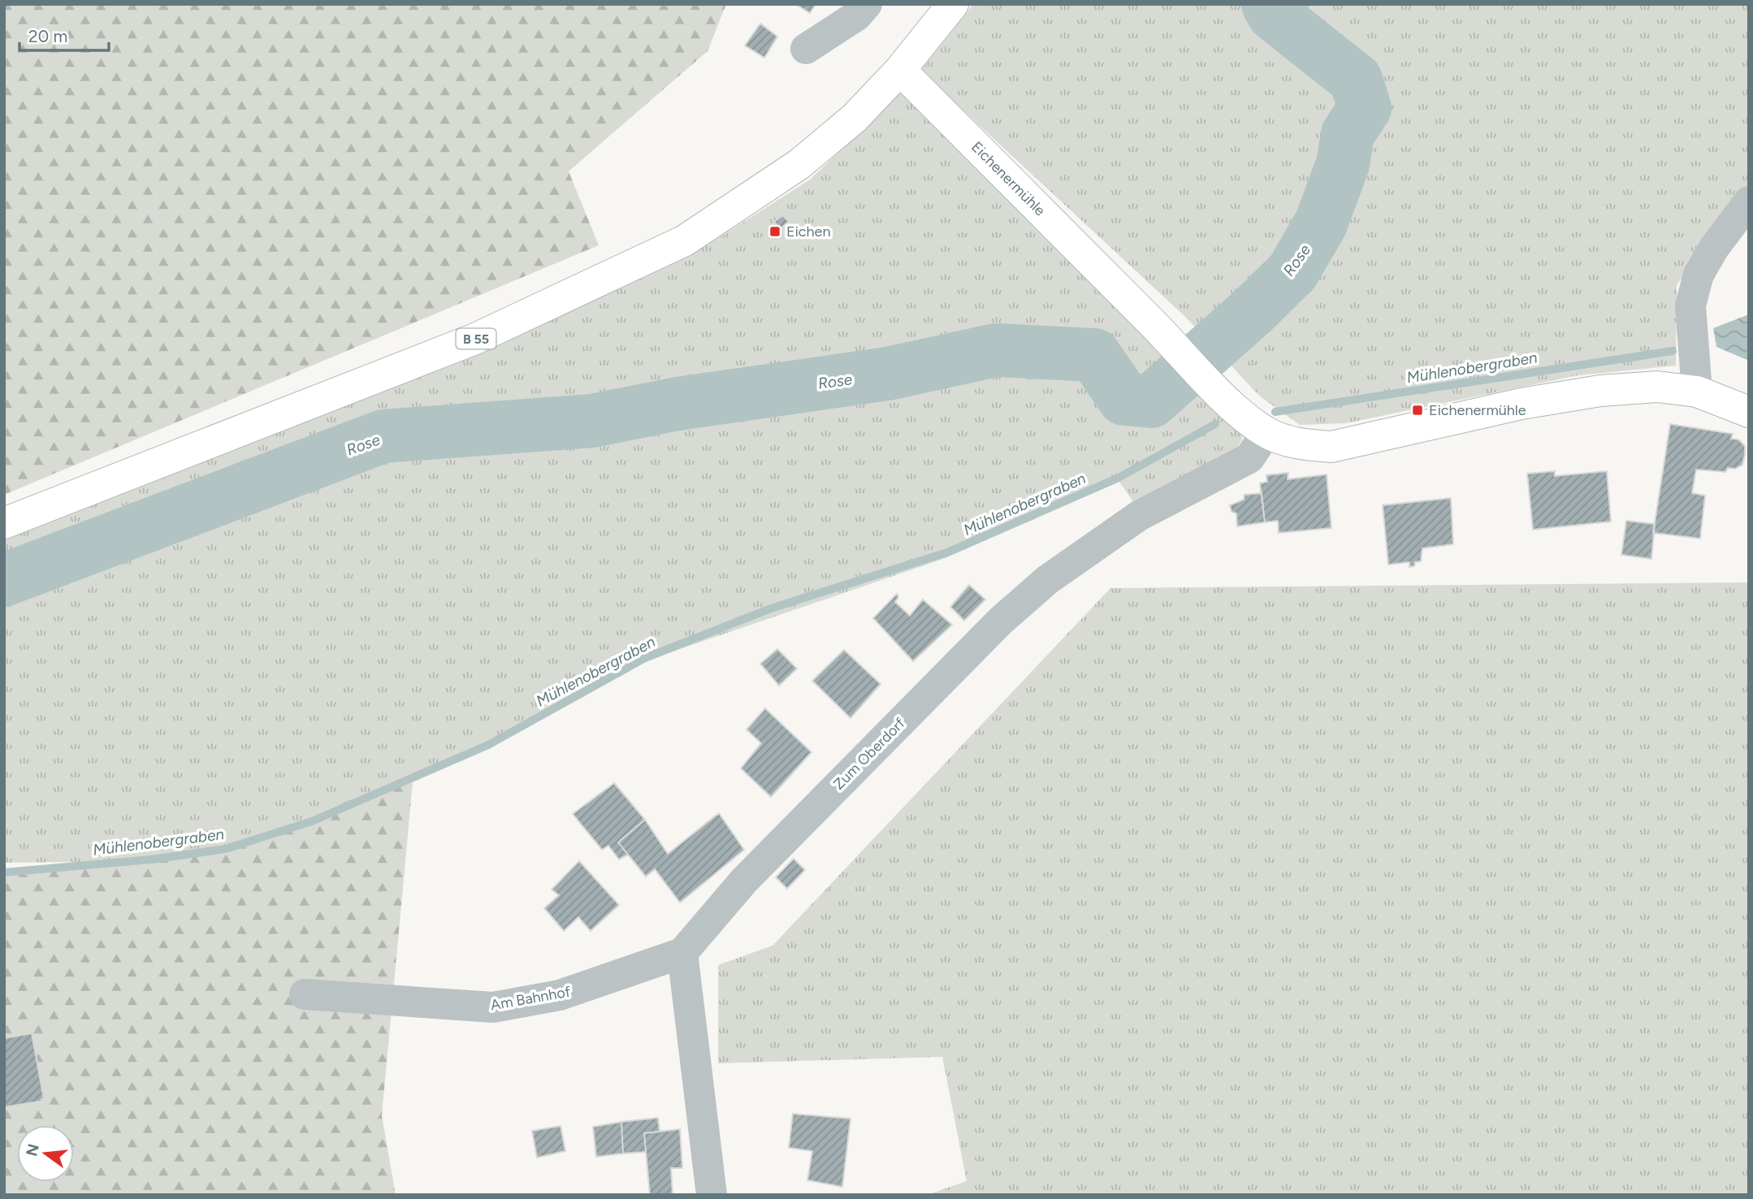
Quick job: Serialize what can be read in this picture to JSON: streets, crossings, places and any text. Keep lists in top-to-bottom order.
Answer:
{
  "streets": {
    "main road": ["Eichenermühle", "B 55"],
    "street": ["Zum Oberdorf", "Am Bahnhof"]
  },
  "crossings": [
    ["Eichenermühle", "B 55"],
    ["Eichenermühle", "Zum Oberdorf"],
    ["Zum Oberdorf", "Am Bahnhof"]
  ],
  "water": ["Rose", "Mühlenobergraben"],
  "places": {
    "transit": ["Eichen", "Eichenermühle"]
  },
  "scale_bar": "20 m",
  "north": "left"
}
